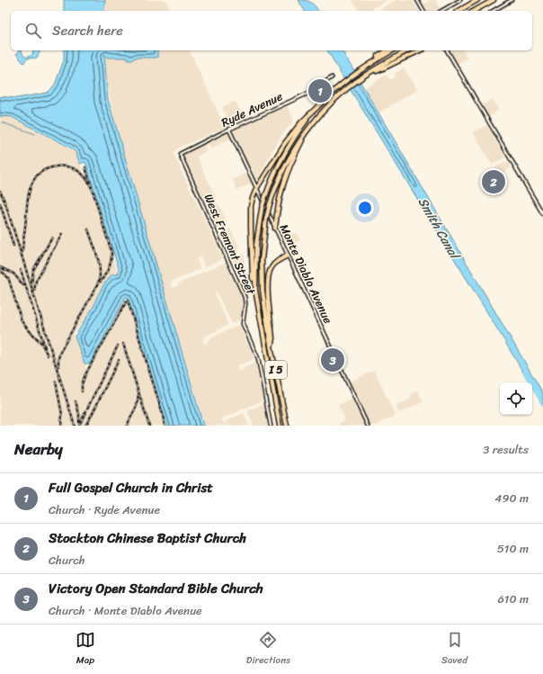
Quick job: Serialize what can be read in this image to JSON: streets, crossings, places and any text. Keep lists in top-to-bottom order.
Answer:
{
  "streets": {
    "highway": ["I 5"],
    "street": ["Ryde Avenue", "West Fremont Street", "Monte Diablo Avenue"]
  },
  "crossings": [
    ["Ryde Avenue", "West Fremont Street"],
    ["Ryde Avenue", "Monte Diablo Avenue"]
  ],
  "water": ["Smith Canal"],
  "page": {
    "search": "Search here",
    "pins": ["1", "2", "3"],
    "heading": ["Nearby", "3 results"],
    "list": [
      {
        "mark": "1",
        "name": "Full Gospel Church in Christ",
        "note": "Church · Ryde Avenue",
        "value": "490 m"
      },
      {
        "mark": "2",
        "name": "Stockton Chinese Baptist Church",
        "note": "Church",
        "value": "510 m"
      },
      {
        "mark": "3",
        "name": "Victory Open Standard Bible Church",
        "note": "Church · Monte Diablo Avenue",
        "value": "610 m"
      }
    ],
    "nav": ["Map", "Directions", "Saved"]
  }
}
